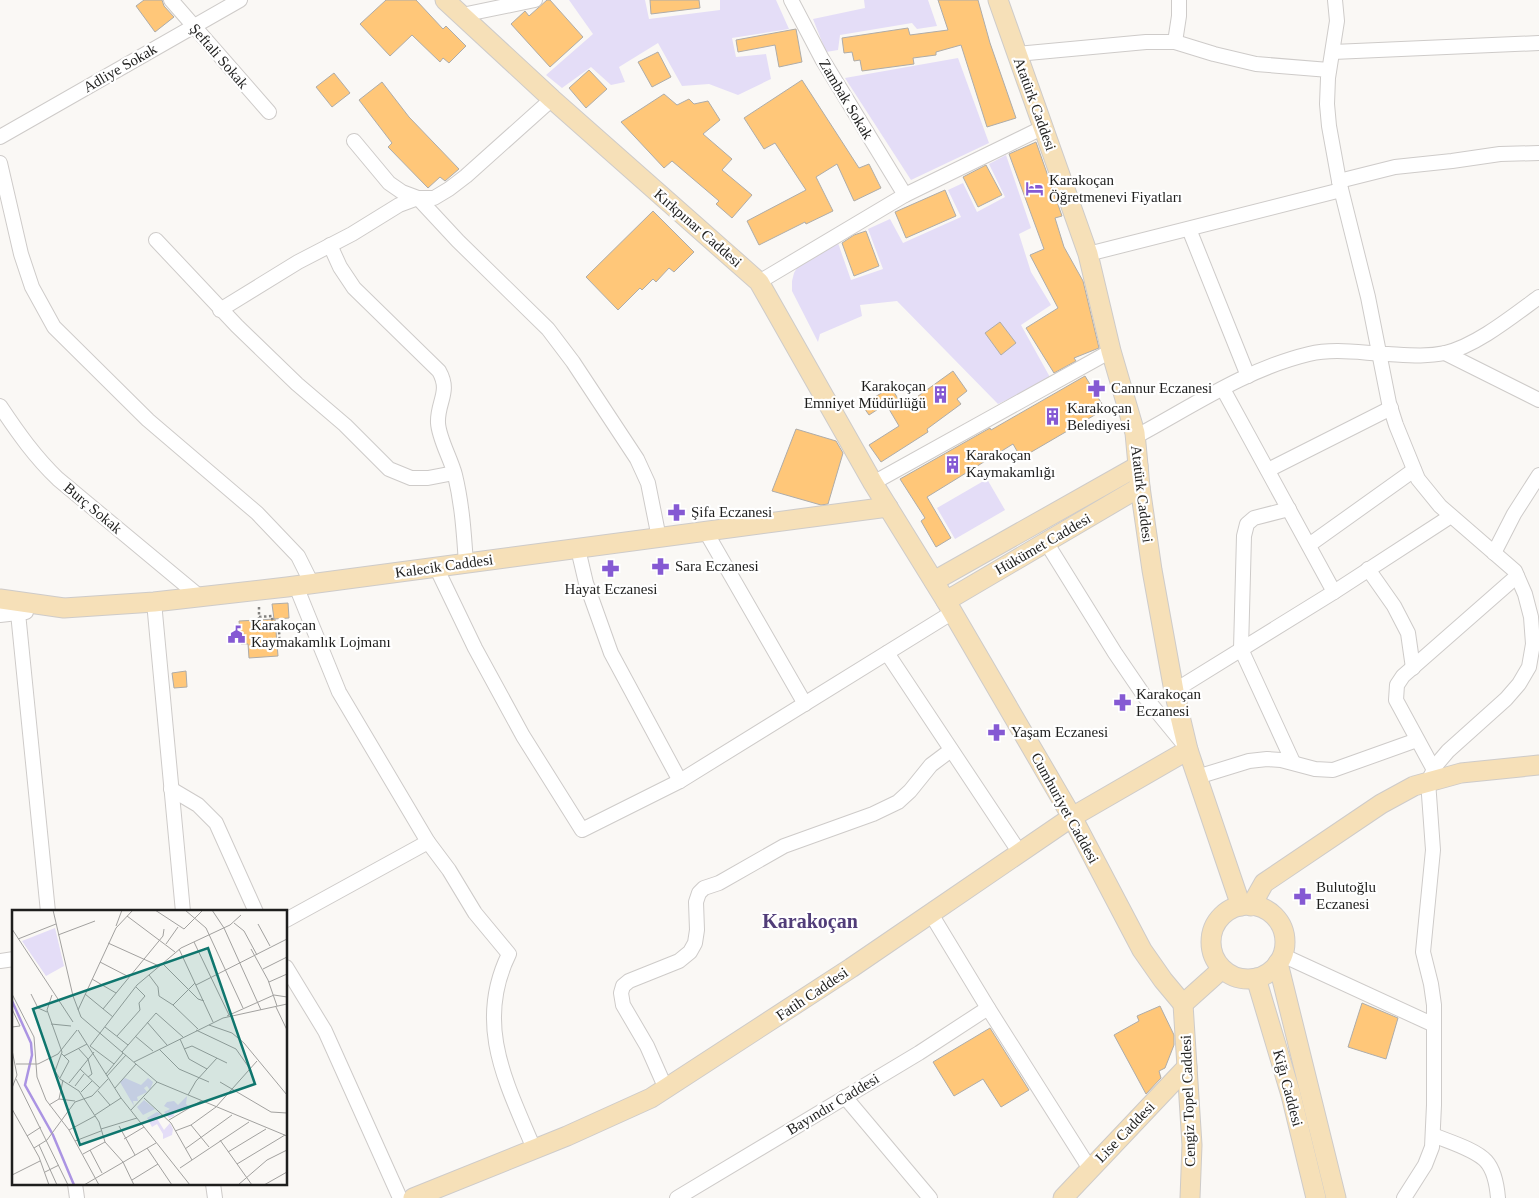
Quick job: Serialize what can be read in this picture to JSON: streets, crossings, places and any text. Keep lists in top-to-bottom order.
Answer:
{
  "streets": {
    "street": [
      "Şeftali Sokak",
      "Adliye Sokak",
      "Zambak Sokak",
      "Atatürk Caddesi",
      "Kırkpınar Caddesi",
      "Burç Sokak",
      "Hükümet Caddesi",
      "Kalecik Caddesi",
      "Cumhuriyet Caddesi",
      "Fatih Caddesi",
      "Kiğı Caddesi",
      "Cengiz Topel Caddesi",
      "Bayındır Caddesi",
      "Lise Caddesi"
    ]
  },
  "crossings": [
    ["Şeftali Sokak", "Adliye Sokak"],
    ["Atatürk Caddesi", "Hükümet Caddesi"],
    ["Atatürk Caddesi", "Fatih Caddesi"],
    ["Atatürk Caddesi", "Kiğı Caddesi"],
    ["Kırkpınar Caddesi", "Kalecik Caddesi"],
    ["Kırkpınar Caddesi", "Cumhuriyet Caddesi"],
    ["Burç Sokak", "Kalecik Caddesi"],
    ["Hükümet Caddesi", "Cumhuriyet Caddesi"],
    ["Kalecik Caddesi", "Cumhuriyet Caddesi"],
    ["Cumhuriyet Caddesi", "Fatih Caddesi"],
    ["Cumhuriyet Caddesi", "Cengiz Topel Caddesi"],
    ["Cengiz Topel Caddesi", "Lise Caddesi"]
  ],
  "districts": ["Karakoçan"],
  "places": {
    "hotel": ["Karakoçan Öğretmenevi Fiyatları"],
    "pharmacy": [
      "Cannur Eczanesi",
      "Şifa Eczanesi",
      "Sara Eczanesi",
      "Hayat Eczanesi",
      "Karakoçan Eczanesi",
      "Yaşam Eczanesi",
      "Bulutoğlu Eczanesi"
    ],
    "building": ["Karakoçan Emniyet Müdürlüğü", "Karakoçan Belediyesi", "Karakoçan Kaymakamlığı"],
    "public building": ["Karakoçan Kaymakamlık Lojmanı"]
  }
}
